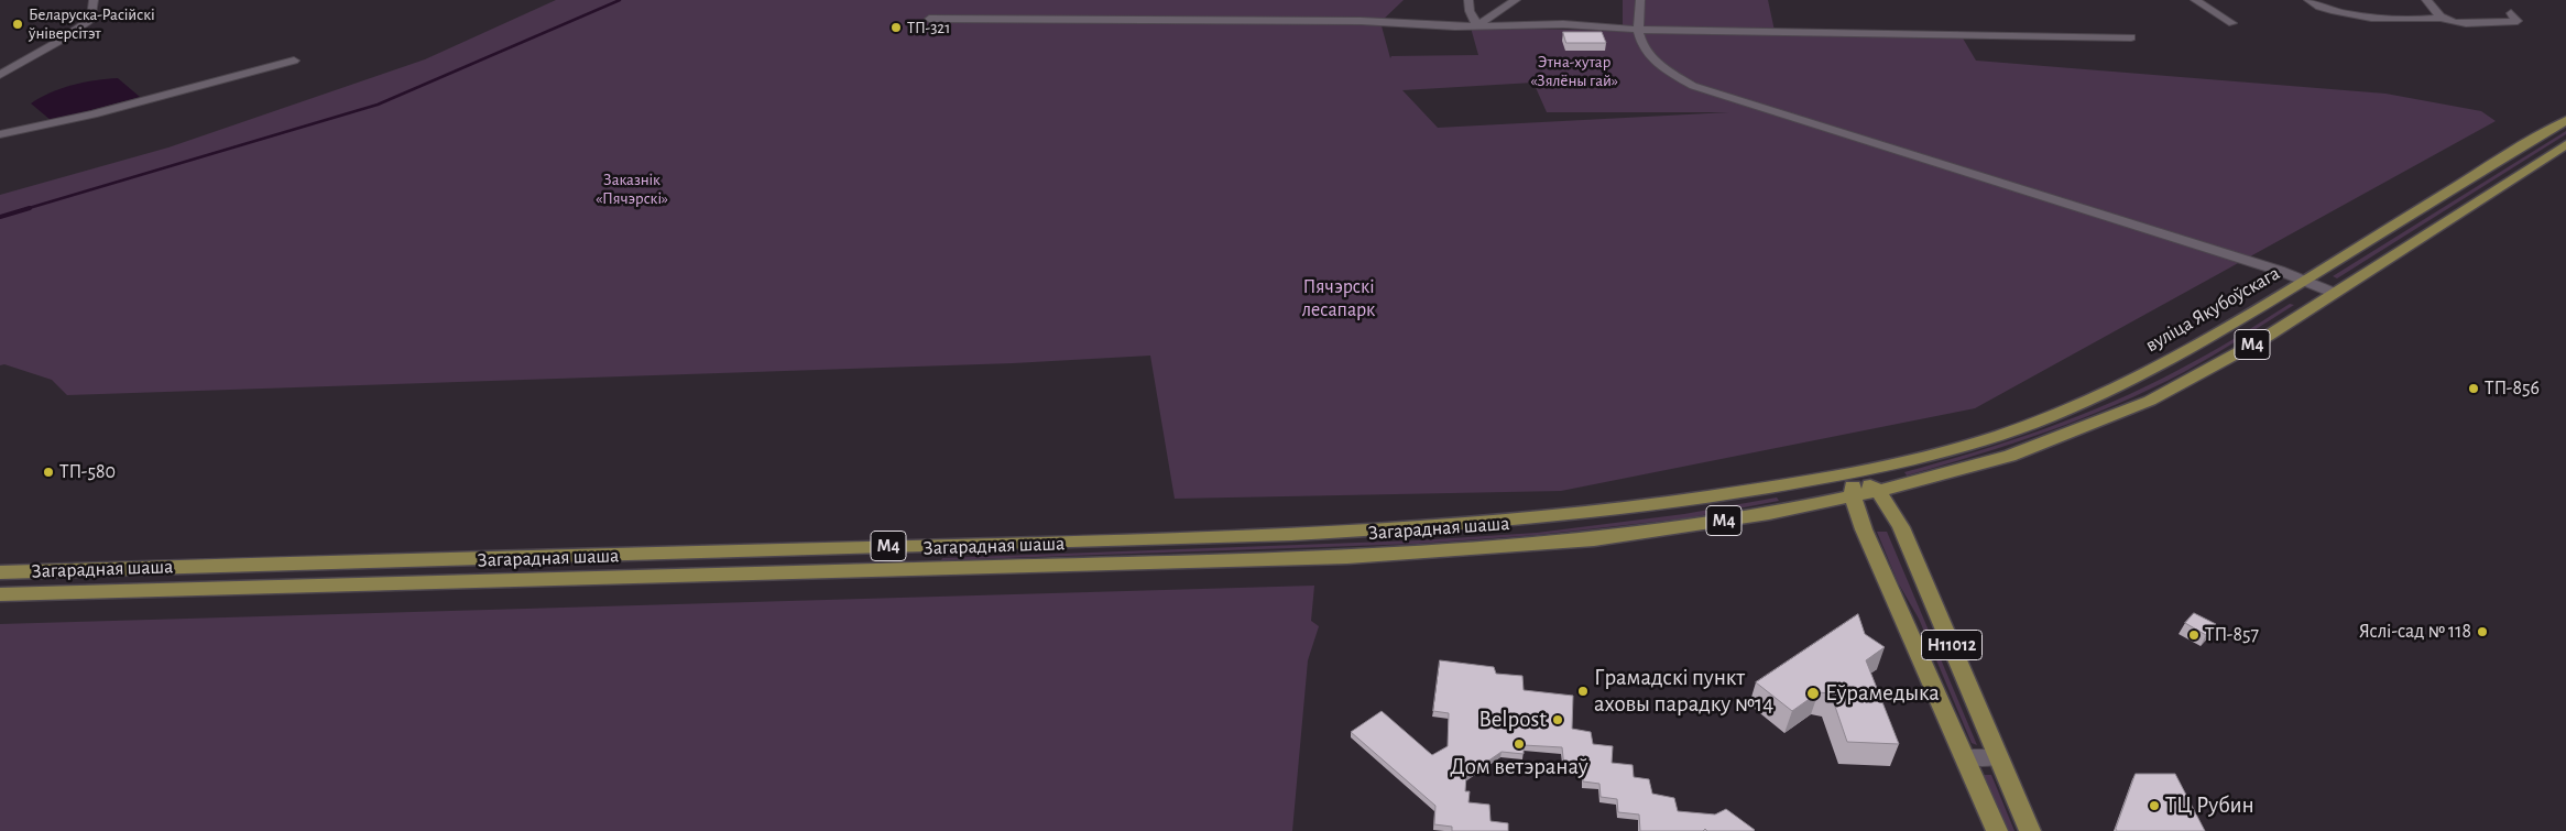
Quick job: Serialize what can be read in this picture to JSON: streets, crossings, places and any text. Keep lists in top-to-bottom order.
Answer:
{
  "streets": {
    "main road": [
      "вуліца Якубоўскага",
      "М4",
      "Загарадная шаша",
      "Н11012"
    ]
  },
  "crossings": [
    ["вуліца Якубоўскага", "Загарадная шаша"],
    ["вуліца Якубоўскага", "Н11012"],
    ["М4", "Загарадная шаша"],
    ["М4", "Н11012"],
    ["Загарадная шаша", "Н11012"]
  ],
  "parks": ["Этна-хутар «Зялёны гай»", "Заказнік «Пячэрскі»", "Пячэрскі лесапарк"],
  "places": [
    "Беларуска-Расійскі ўніверсітэт",
    "ТП-321",
    "ТП-856",
    "ТП-580",
    "Яслі-сад № 118",
    "ТП-857",
    "Грамадскі пункт аховы парадку №14",
    "Еўрамедыка",
    "Belpost",
    "Дом ветэранаў",
    "ТЦ Рубин"
  ]
}
